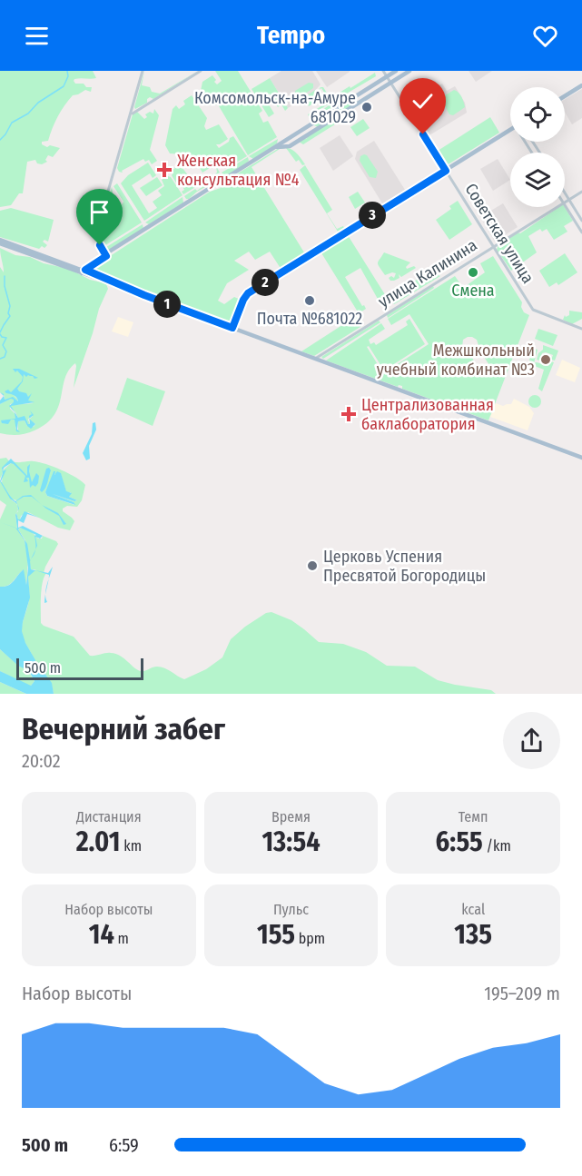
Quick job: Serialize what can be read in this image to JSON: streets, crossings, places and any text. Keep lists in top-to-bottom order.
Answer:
{
  "streets": {
    "street": ["Советская улица", "улица Калинина"]
  },
  "crossings": [
    ["Советская улица", "улица Калинина"]
  ],
  "places": {
    "other": [
      "Комсомольск-на-Амуре 681029",
      "Смена",
      "Почта №681022",
      "Межшкольный учебный комбинат №3",
      "Церковь Успения Пресвятой Богородицы"
    ],
    "health": ["Женская консультация №4", "Централизованная баклаборатория"]
  },
  "scale_bar": "500 m",
  "page": {
    "header": "Tempo",
    "pins": ["3", "2", "1"],
    "scale": "500 m",
    "heading": ["Вечерний забег", "20:02"],
    "stats": [
      ["Дистанция", "2.01 km"],
      ["Время", "13:54"],
      ["Темп", "6:55 /km"],
      ["Набор высоты", "14 m"],
      ["Пульс", "155 bpm"],
      ["kcal", "135"]
    ],
    "chart": ["Набор высоты", "195–209 m"],
    "list": [
      {
        "name": "500 m",
        "note": "6:59"
      }
    ]
  }
}
